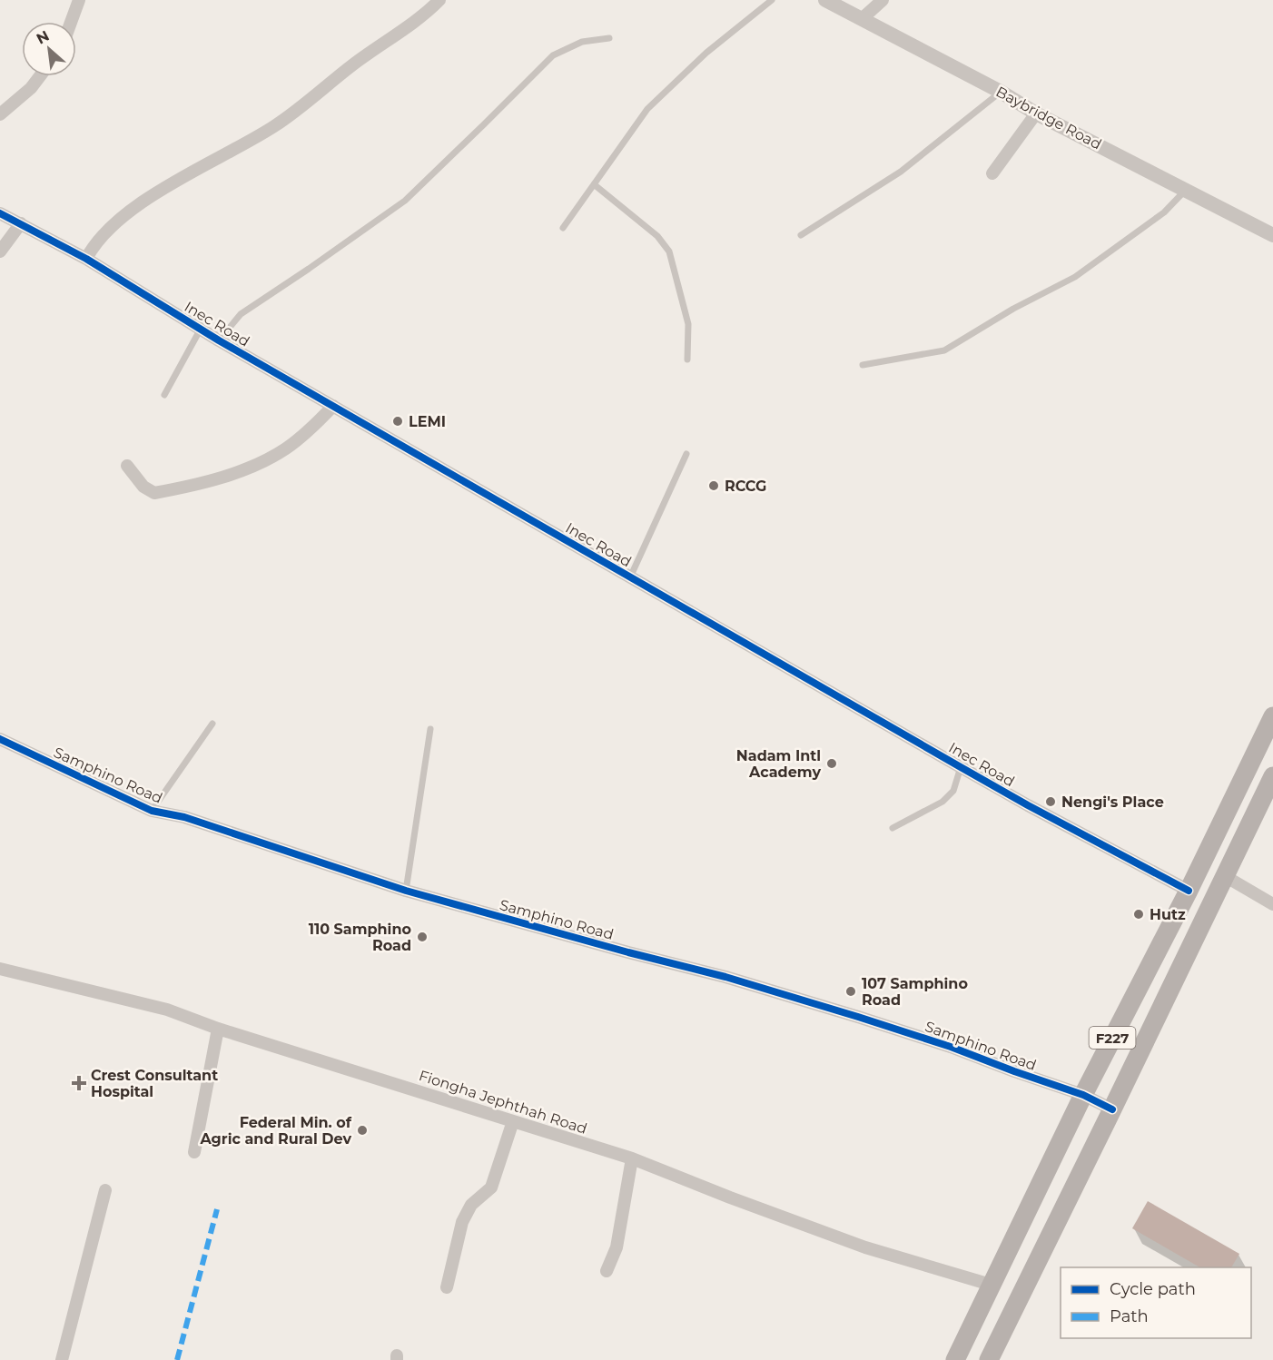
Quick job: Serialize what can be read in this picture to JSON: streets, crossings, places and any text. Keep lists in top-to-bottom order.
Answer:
{
  "streets": {
    "main road": ["F227"],
    "street": [
      "Baybridge Road",
      "Inec Road",
      "Samphino Road",
      "Fiongha Jephthah Road"
    ]
  },
  "crossings": [
    ["Inec Road", "F227"],
    ["Samphino Road", "F227"],
    ["F227", "Fiongha Jephthah Road"]
  ],
  "places": {
    "other": [
      "LEMI",
      "RCCG",
      "Nadam Intl Academy",
      "Nengi's Place",
      "Hutz",
      "110 Samphino Road",
      "107 Samphino Road",
      "Federal Min. of Agric and Rural Dev"
    ],
    "health": ["Crest Consultant Hospital"]
  },
  "legend": ["Cycle path", "Path"],
  "north": "top left"
}
